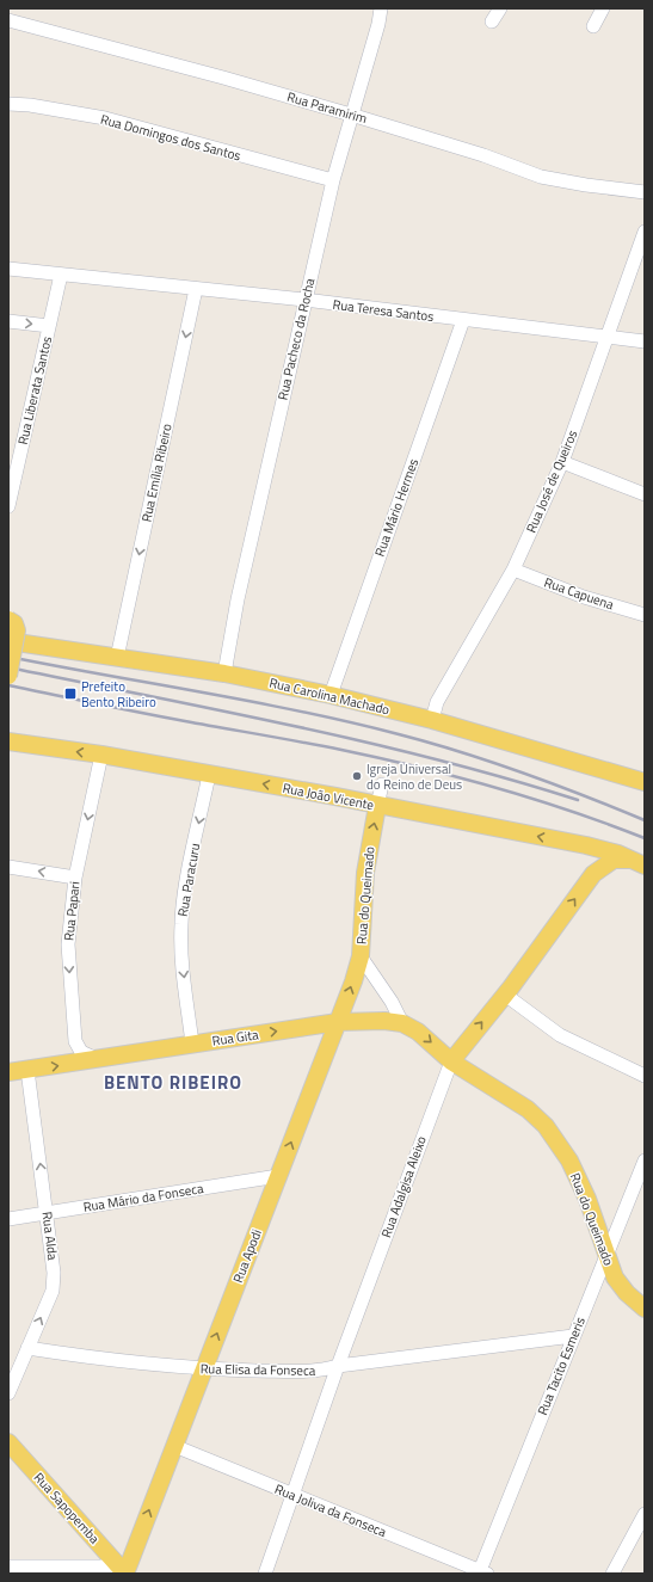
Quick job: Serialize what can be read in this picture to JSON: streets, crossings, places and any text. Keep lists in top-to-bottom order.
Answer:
{
  "streets": {
    "main road": [
      "Rua Carolina Machado",
      "Rua João Vicente",
      "Rua do Queimado",
      "Rua Gita",
      "Rua Adalgisa Aleixo",
      "Rua Apodi",
      "Rua Sapopemba"
    ],
    "street": [
      "Rua Paramirim",
      "Rua Domingos dos Santos",
      "Rua Teresa Santos",
      "Rua Pacheco da Rocha",
      "Rua Liberata Santos",
      "Rua Emília Ribeiro",
      "Rua José de Queiros",
      "Rua Mário Hermes",
      "Rua Capuena",
      "Rua Paracuru",
      "Rua Papari",
      "Rua Mário da Fonseca",
      "Rua Alda",
      "Rua Tacito Esmeris",
      "Rua Elisa da Fonseca",
      "Rua Joliva da Fonseca"
    ]
  },
  "crossings": [
    ["Rua Paramirim", "Rua Pacheco da Rocha"],
    ["Rua Domingos dos Santos", "Rua Pacheco da Rocha"],
    ["Rua Teresa Santos", "Rua Pacheco da Rocha"],
    ["Rua Teresa Santos", "Rua Liberata Santos"],
    ["Rua Teresa Santos", "Rua Emília Ribeiro"],
    ["Rua Teresa Santos", "Rua José de Queiros"],
    ["Rua Teresa Santos", "Rua Mário Hermes"],
    ["Rua Pacheco da Rocha", "Rua Carolina Machado"],
    ["Rua Emília Ribeiro", "Rua Carolina Machado"],
    ["Rua José de Queiros", "Rua Capuena"],
    ["Rua José de Queiros", "Rua Carolina Machado"],
    ["Rua Mário Hermes", "Rua Carolina Machado"],
    ["Rua João Vicente", "Rua Paracuru"],
    ["Rua João Vicente", "Rua do Queimado"],
    ["Rua João Vicente", "Rua Papari"],
    ["Rua João Vicente", "Rua Adalgisa Aleixo"],
    ["Rua Paracuru", "Rua Gita"],
    ["Rua do Queimado", "Rua Gita"],
    ["Rua do Queimado", "Rua Adalgisa Aleixo"],
    ["Rua do Queimado", "Rua Apodi"],
    ["Rua do Queimado", "Rua Tacito Esmeris"],
    ["Rua Papari", "Rua Gita"],
    ["Rua Gita", "Rua Adalgisa Aleixo"],
    ["Rua Gita", "Rua Alda"],
    ["Rua Gita", "Rua Apodi"],
    ["Rua Adalgisa Aleixo", "Rua Elisa da Fonseca"],
    ["Rua Adalgisa Aleixo", "Rua Joliva da Fonseca"],
    ["Rua Mário da Fonseca", "Rua Alda"],
    ["Rua Mário da Fonseca", "Rua Apodi"],
    ["Rua Alda", "Rua Elisa da Fonseca"],
    ["Rua Apodi", "Rua Elisa da Fonseca"],
    ["Rua Apodi", "Rua Joliva da Fonseca"],
    ["Rua Tacito Esmeris", "Rua Elisa da Fonseca"],
    ["Rua Tacito Esmeris", "Rua Joliva da Fonseca"]
  ],
  "one_way": [
    "Rua Emília Ribeiro",
    "Rua João Vicente",
    "Rua Paracuru",
    "Rua Papari",
    "Rua Gita",
    "Rua Alda",
    "Rua Apodi"
  ],
  "districts": ["BENTO RIBEIRO"],
  "places": {
    "transit": ["Prefeito Bento Ribeiro"],
    "other": ["Igreja Universal do Reino de Deus"]
  }
}
